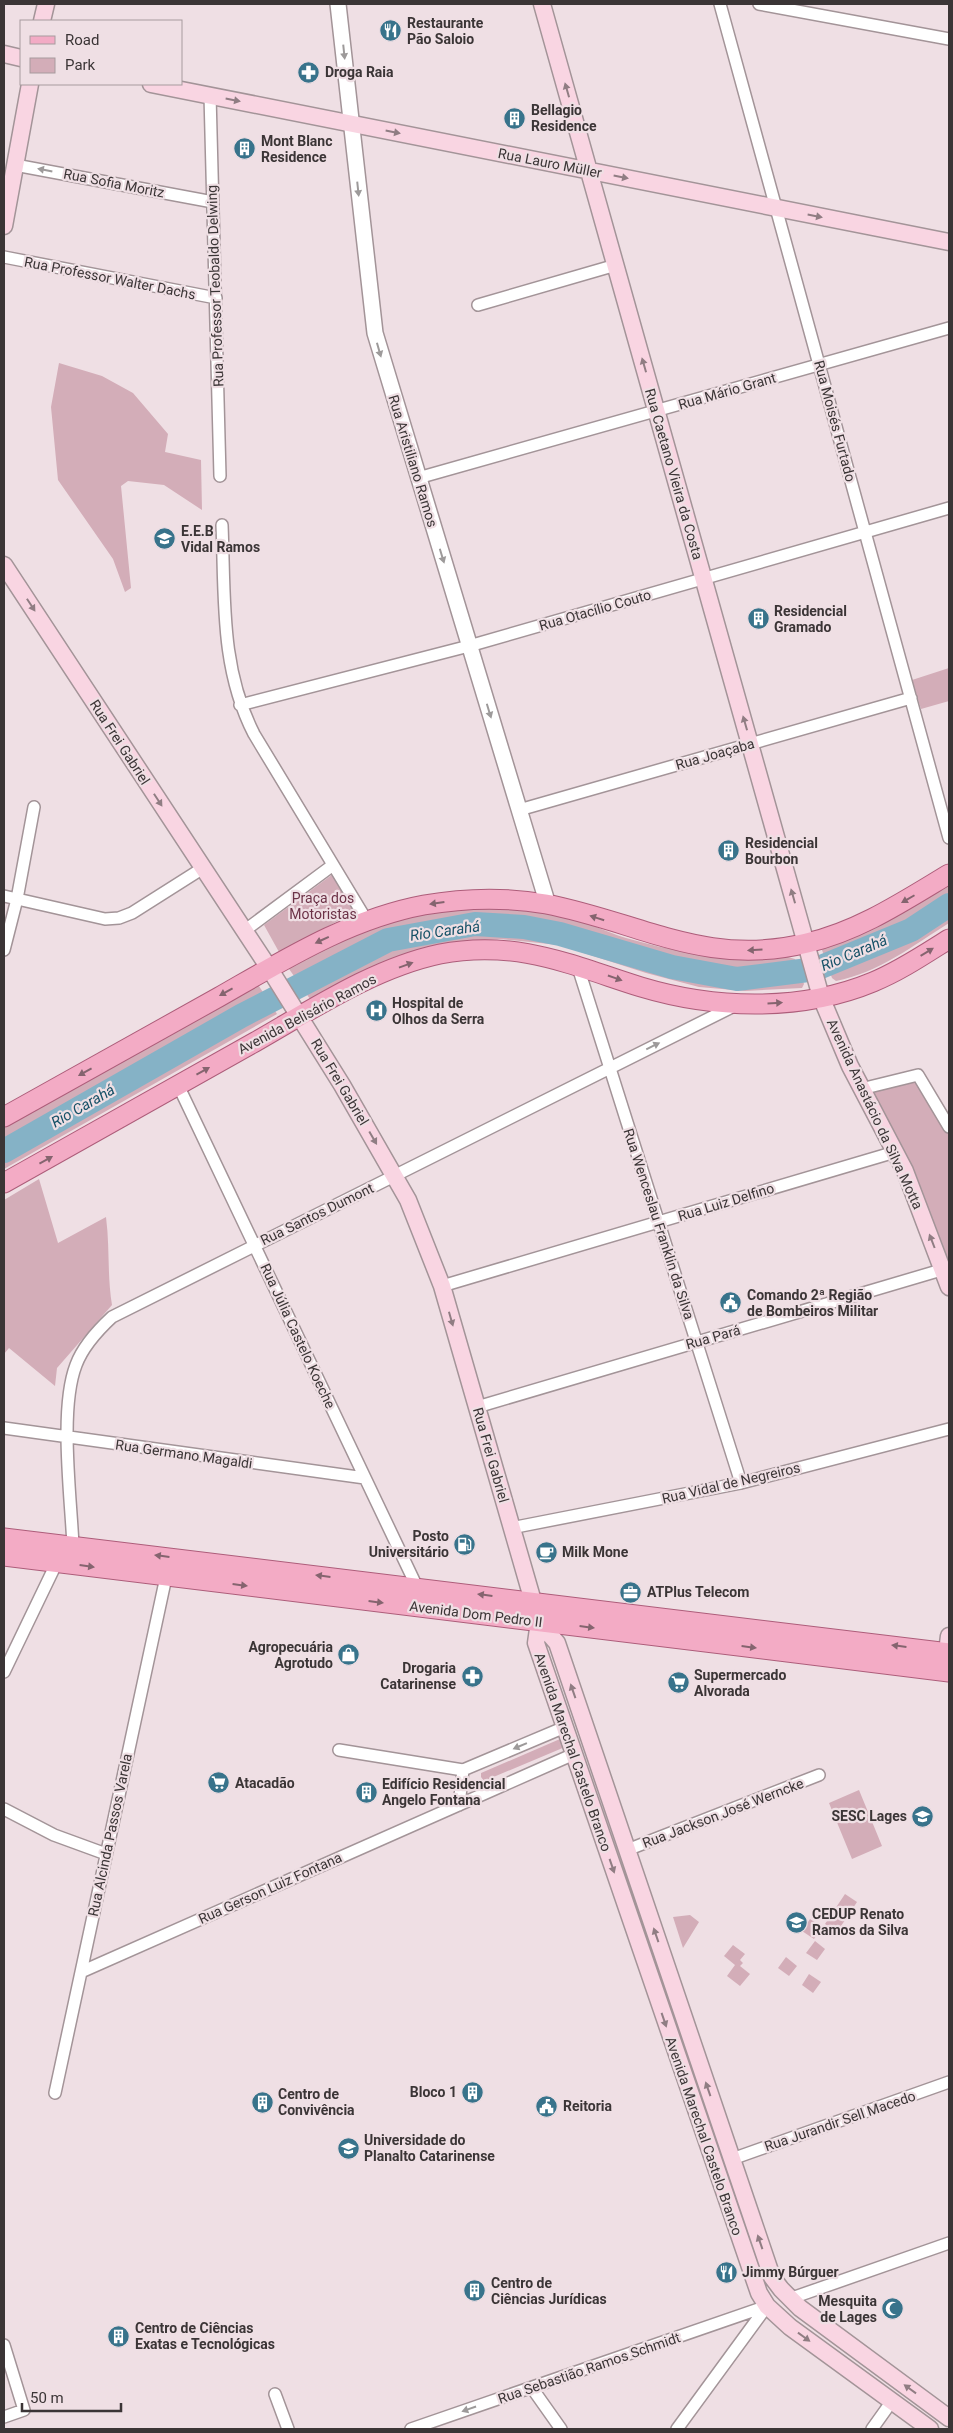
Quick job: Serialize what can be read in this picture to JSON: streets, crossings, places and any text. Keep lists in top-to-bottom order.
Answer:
{
  "streets": {
    "main road": [
      "Rua Lauro Müller",
      "Rua Caetano Vieira da Costa",
      "Rua Frei Gabriel",
      "Avenida Belisário Ramos",
      "Avenida Anastácio da Silva Motta",
      "Avenida Dom Pedro II",
      "Avenida Marechal Castelo Branco"
    ],
    "street": [
      "Rua Sofia Moritz",
      "Rua Professor Walter Dachs",
      "Rua Professor Teobaldo Delwing",
      "Rua Mário Grant",
      "Rua Moisés Furtado",
      "Rua Aristiliano Ramos",
      "Rua Otacílio Couto",
      "Rua Joaçaba",
      "Rua Luiz Delfino",
      "Rua Santos Dumont",
      "Rua Wenceslau Franklin da Silva",
      "Rua Júlia Castelo Koeche",
      "Rua Pará",
      "Rua Germano Magaldi",
      "Rua Vidal de Negreiros",
      "Rua Jackson José Werncke",
      "Rua Alcinda Passos Varela",
      "Rua Gerson Luiz Fontana",
      "Rua Jurandir Sell Macedo",
      "Rua Sebastião Ramos Schmidt"
    ]
  },
  "crossings": [
    ["Rua Lauro Müller", "Rua Professor Teobaldo Delwing"],
    ["Rua Lauro Müller", "Rua Moisés Furtado"],
    ["Rua Lauro Müller", "Rua Aristiliano Ramos"],
    ["Rua Lauro Müller", "Rua Caetano Vieira da Costa"],
    ["Rua Sofia Moritz", "Rua Professor Teobaldo Delwing"],
    ["Rua Professor Walter Dachs", "Rua Professor Teobaldo Delwing"],
    ["Rua Mário Grant", "Rua Moisés Furtado"],
    ["Rua Mário Grant", "Rua Aristiliano Ramos"],
    ["Rua Mário Grant", "Rua Caetano Vieira da Costa"],
    ["Rua Moisés Furtado", "Rua Otacílio Couto"],
    ["Rua Moisés Furtado", "Rua Joaçaba"],
    ["Rua Aristiliano Ramos", "Rua Otacílio Couto"],
    ["Rua Aristiliano Ramos", "Rua Joaçaba"],
    ["Rua Caetano Vieira da Costa", "Rua Otacílio Couto"],
    ["Rua Caetano Vieira da Costa", "Rua Joaçaba"],
    ["Rua Caetano Vieira da Costa", "Avenida Anastácio da Silva Motta"],
    ["Rua Frei Gabriel", "Avenida Belisário Ramos"],
    ["Rua Frei Gabriel", "Rua Luiz Delfino"],
    ["Rua Frei Gabriel", "Rua Santos Dumont"],
    ["Rua Frei Gabriel", "Rua Pará"],
    ["Rua Frei Gabriel", "Rua Vidal de Negreiros"],
    ["Rua Frei Gabriel", "Avenida Dom Pedro II"],
    ["Rua Frei Gabriel", "Avenida Marechal Castelo Branco"],
    ["Avenida Belisário Ramos", "Avenida Anastácio da Silva Motta"],
    ["Avenida Belisário Ramos", "Rua Santos Dumont"],
    ["Avenida Belisário Ramos", "Rua Wenceslau Franklin da Silva"],
    ["Avenida Belisário Ramos", "Rua Júlia Castelo Koeche"],
    ["Avenida Anastácio da Silva Motta", "Rua Luiz Delfino"],
    ["Avenida Anastácio da Silva Motta", "Rua Pará"],
    ["Rua Luiz Delfino", "Rua Wenceslau Franklin da Silva"],
    ["Rua Santos Dumont", "Rua Wenceslau Franklin da Silva"],
    ["Rua Santos Dumont", "Rua Júlia Castelo Koeche"],
    ["Rua Santos Dumont", "Rua Germano Magaldi"],
    ["Rua Santos Dumont", "Avenida Dom Pedro II"],
    ["Rua Wenceslau Franklin da Silva", "Rua Pará"],
    ["Rua Wenceslau Franklin da Silva", "Rua Vidal de Negreiros"],
    ["Rua Júlia Castelo Koeche", "Rua Germano Magaldi"],
    ["Rua Júlia Castelo Koeche", "Avenida Dom Pedro II"],
    ["Avenida Dom Pedro II", "Avenida Marechal Castelo Branco"],
    ["Avenida Dom Pedro II", "Rua Alcinda Passos Varela"],
    ["Avenida Marechal Castelo Branco", "Rua Jackson José Werncke"],
    ["Avenida Marechal Castelo Branco", "Rua Gerson Luiz Fontana"],
    ["Avenida Marechal Castelo Branco", "Rua Jurandir Sell Macedo"],
    ["Avenida Marechal Castelo Branco", "Rua Sebastião Ramos Schmidt"],
    ["Rua Alcinda Passos Varela", "Rua Gerson Luiz Fontana"]
  ],
  "one_way": [
    "Rua Lauro Müller",
    "Rua Sofia Moritz",
    "Rua Aristiliano Ramos",
    "Rua Caetano Vieira da Costa",
    "Rua Frei Gabriel"
  ],
  "water": ["Rio Carahá"],
  "parks": ["Praça dos Motoristas"],
  "places": {
    "restaurant": ["Restaurante Pão Saloio", "Jimmy Búrguer"],
    "pharmacy": ["Droga Raia", "Drogaria Catarinense"],
    "building": [
      "Bellagio Residence",
      "Mont Blanc Residence",
      "Residencial Gramado",
      "Residencial Bourbon",
      "Edifício Residencial Angelo Fontana",
      "Bloco 1",
      "Centro de Convivência",
      "Centro de Ciências Jurídicas",
      "Centro de Ciências Exatas e Tecnológicas"
    ],
    "school or university": [
      "E.E.B Vidal Ramos",
      "SESC Lages",
      "CEDUP Renato Ramos da Silva",
      "Universidade do Planalto Catarinense"
    ],
    "hospital": ["Hospital de Olhos da Serra"],
    "public building": ["Comando 2ª Região de Bombeiros Militar", "Reitoria"],
    "fuel station": ["Posto Universitário"],
    "cafe": ["Milk Mone"],
    "office": ["ATPlus Telecom"],
    "shop": ["Agropecuária Agrotudo"],
    "supermarket": ["Supermercado Alvorada", "Atacadão"],
    "mosque": ["Mesquita de Lages"]
  },
  "legend": ["Road", "Park"],
  "scale_bar": "50 m"
}
